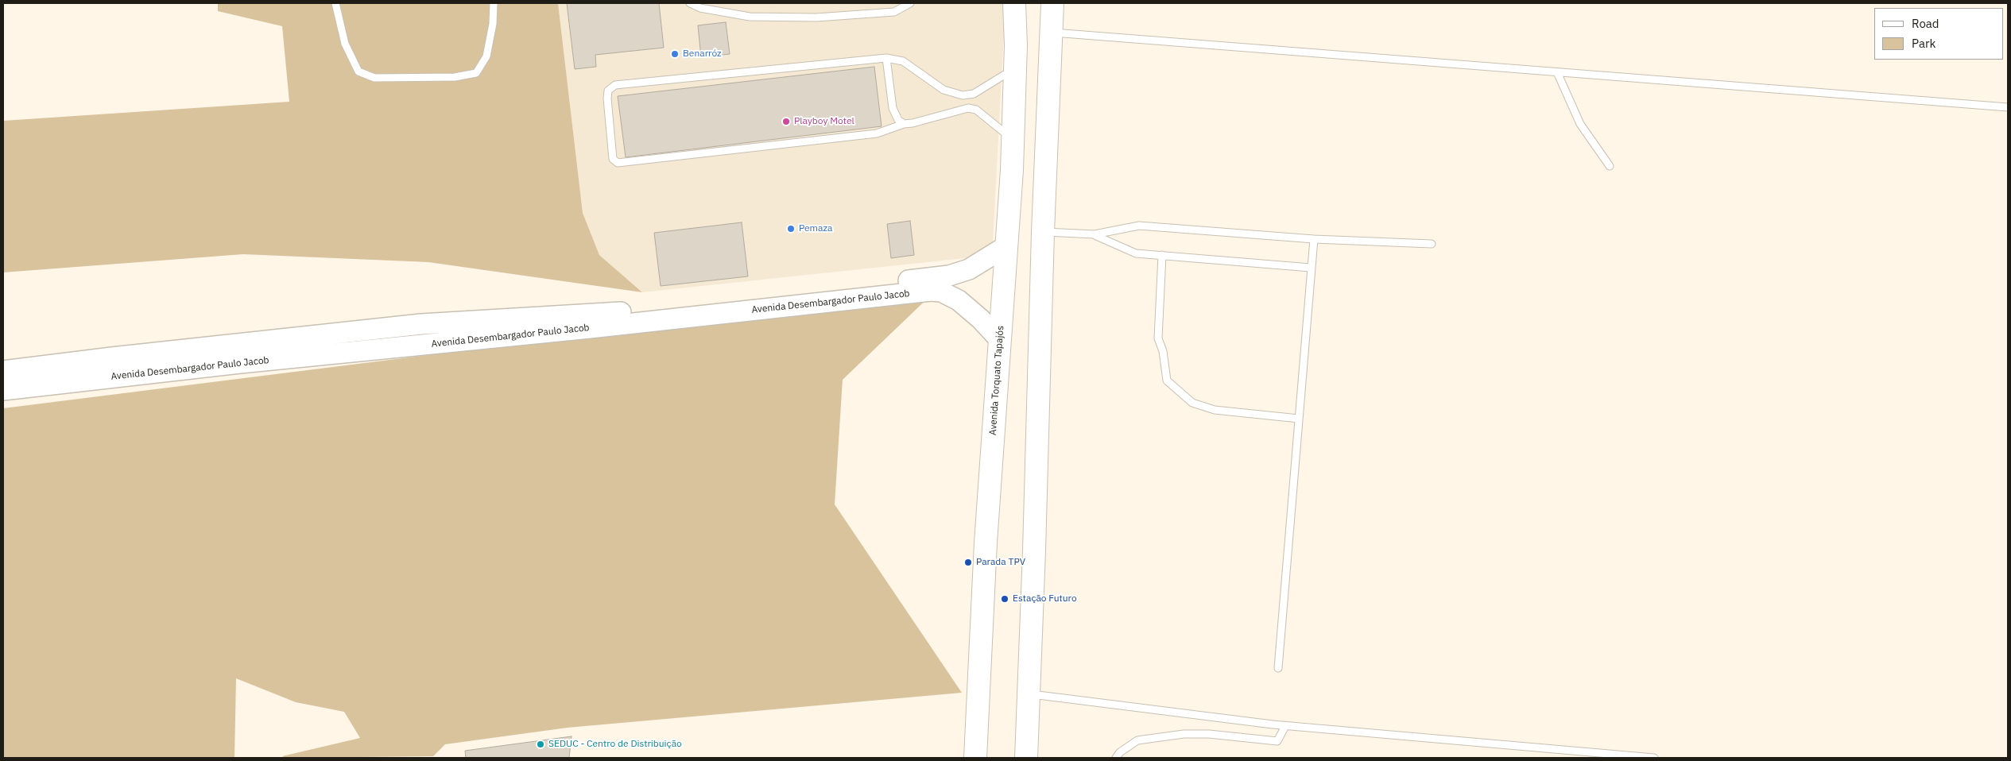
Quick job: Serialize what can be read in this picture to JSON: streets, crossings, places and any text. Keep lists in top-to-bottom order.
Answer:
{
  "streets": {
    "highway": ["Avenida Torquato Tapajós"],
    "street": ["Avenida Desembargador Paulo Jacob"]
  },
  "crossings": [
    ["Avenida Desembargador Paulo Jacob", "Avenida Torquato Tapajós"]
  ],
  "places": [
    "Benarróz",
    "Playboy Motel",
    "Pemaza",
    "Parada TPV",
    "Estação Futuro",
    "SEDUC - Centro de Distribuição"
  ],
  "legend": ["Road", "Park"]
}
